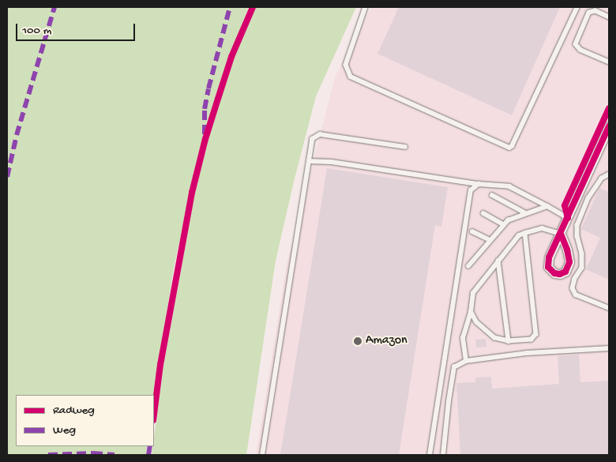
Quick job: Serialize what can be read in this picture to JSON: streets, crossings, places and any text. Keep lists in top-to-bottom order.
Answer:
{
  "places": ["Amazon"],
  "legend": ["Radweg", "Weg"],
  "scale_bar": "100 m"
}
